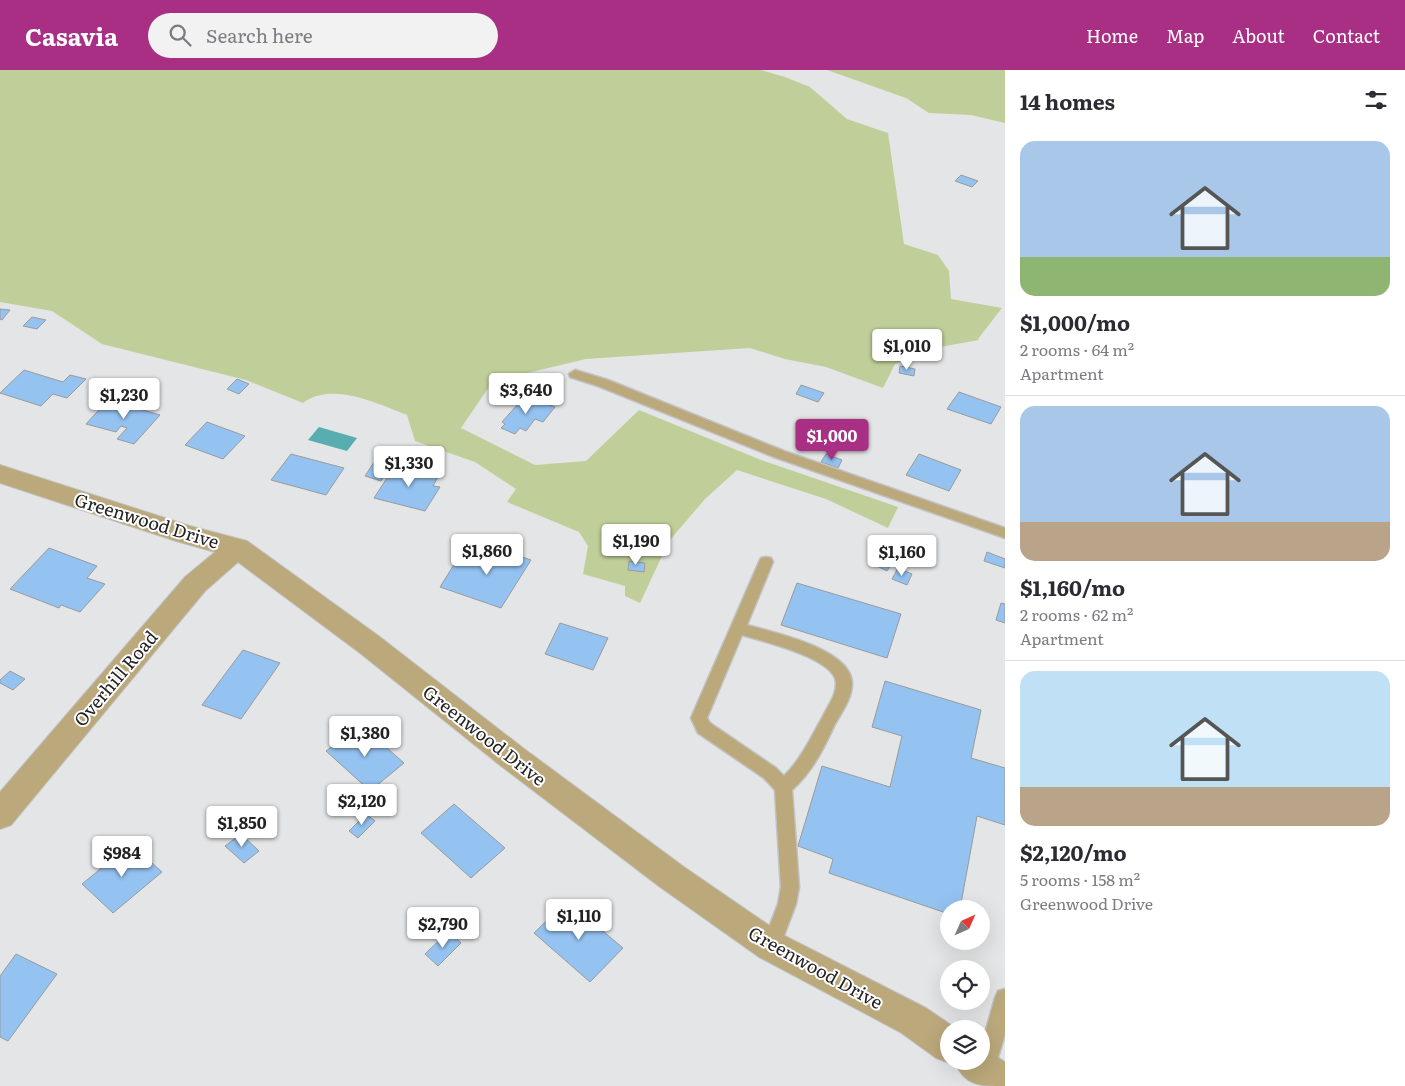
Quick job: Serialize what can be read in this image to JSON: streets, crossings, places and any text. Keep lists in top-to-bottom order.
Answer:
{
  "streets": {
    "street": ["Greenwood Drive", "Overhill Road"]
  },
  "crossings": [
    ["Greenwood Drive", "Overhill Road"]
  ],
  "north": "top right",
  "page": {
    "header": "Casavia",
    "search": "Search here",
    "nav": [
      "Home",
      "Map",
      "About",
      "Contact"
    ],
    "heading": "14 homes",
    "list": [
      {
        "name": "$1,000/mo",
        "note": "2 rooms · 64 m² · Apartment"
      },
      {
        "name": "$1,160/mo",
        "note": "2 rooms · 62 m² · Apartment"
      },
      {
        "name": "$2,120/mo",
        "note": "5 rooms · 158 m² · Greenwood Drive"
      }
    ],
    "price": [
      "$1,010",
      "$3,640",
      "$1,230",
      "$1,000",
      "$1,330",
      "$1,190",
      "$1,860",
      "$1,160",
      "$1,380",
      "$2,120",
      "$1,850",
      "$984",
      "$1,110",
      "$2,790"
    ]
  }
}
